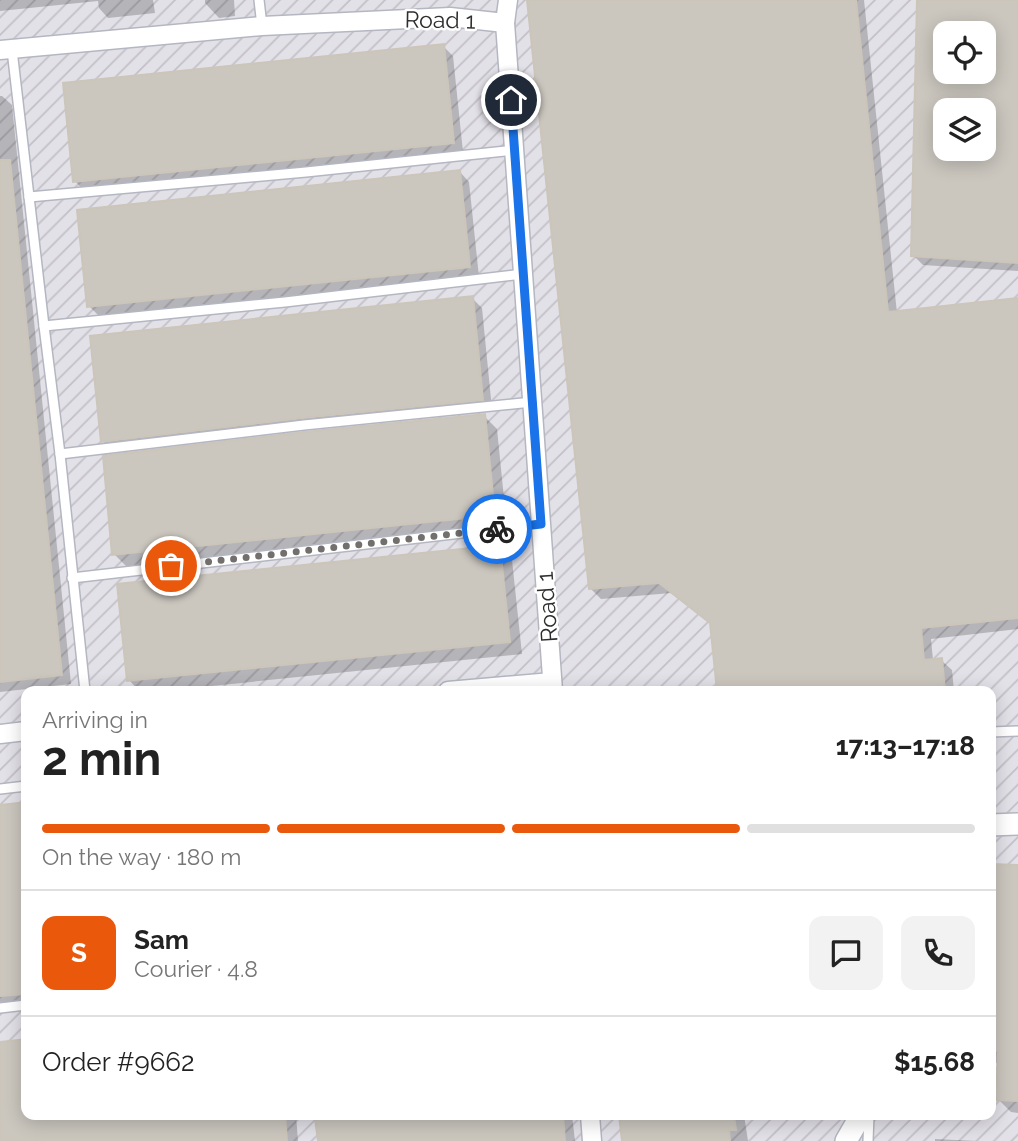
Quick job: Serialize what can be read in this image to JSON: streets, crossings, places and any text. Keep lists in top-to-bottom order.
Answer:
{
  "streets": {
    "street": ["Road 1"]
  },
  "page": {
    "heading": ["2 min", "Arriving in", "17:13–17:18"],
    "panel": [
      "Sam",
      "Courier · 4.8",
      "Order #9662",
      "$15.68"
    ],
    "bar": "On the way · 180 m",
    "round": "S"
  }
}
